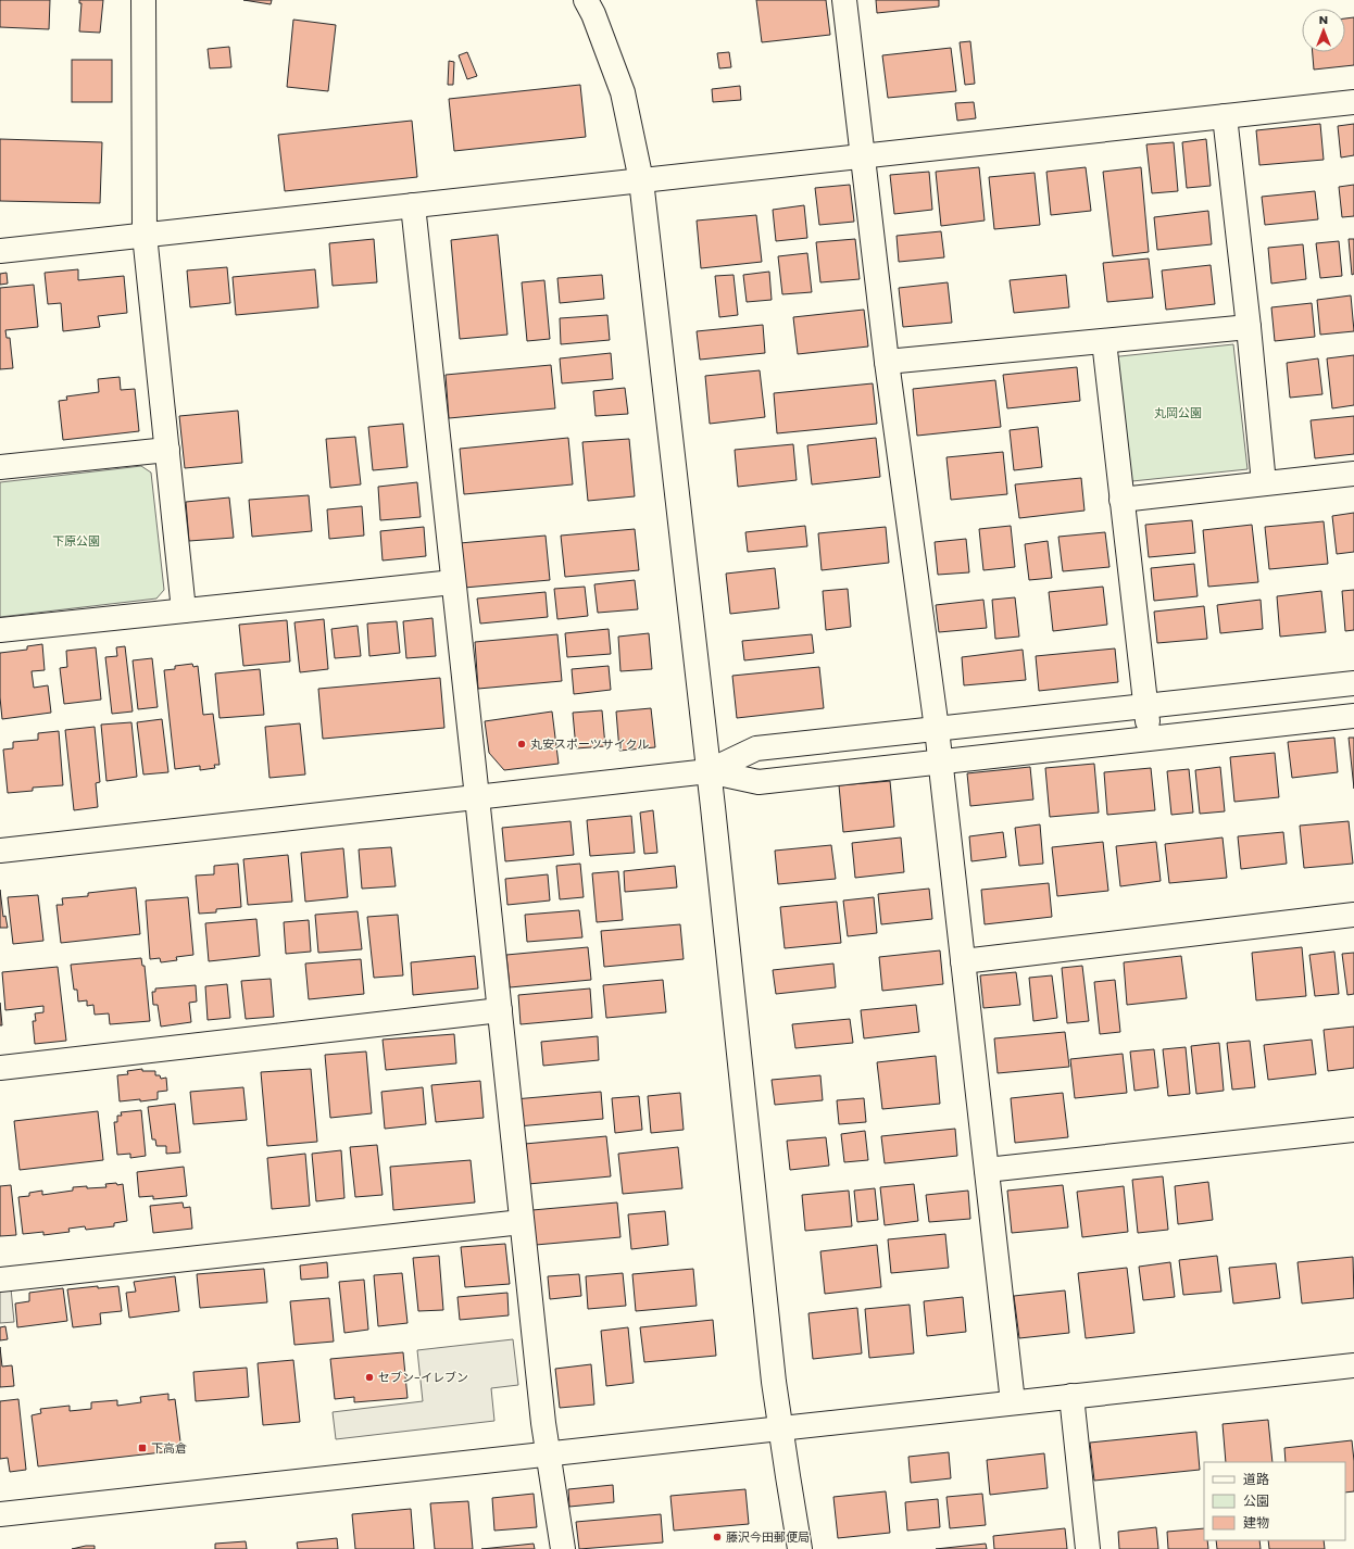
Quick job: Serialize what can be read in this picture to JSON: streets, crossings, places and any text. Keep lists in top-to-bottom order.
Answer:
{
  "parks": ["丸岡公園", "下原公園"],
  "places": {
    "other": ["丸安スポーツサイクル", "セブン-イレブン", "藤沢今田郵便局"],
    "transit": ["下高倉"]
  },
  "legend": ["道路", "公園", "建物"],
  "north": "top"
}
